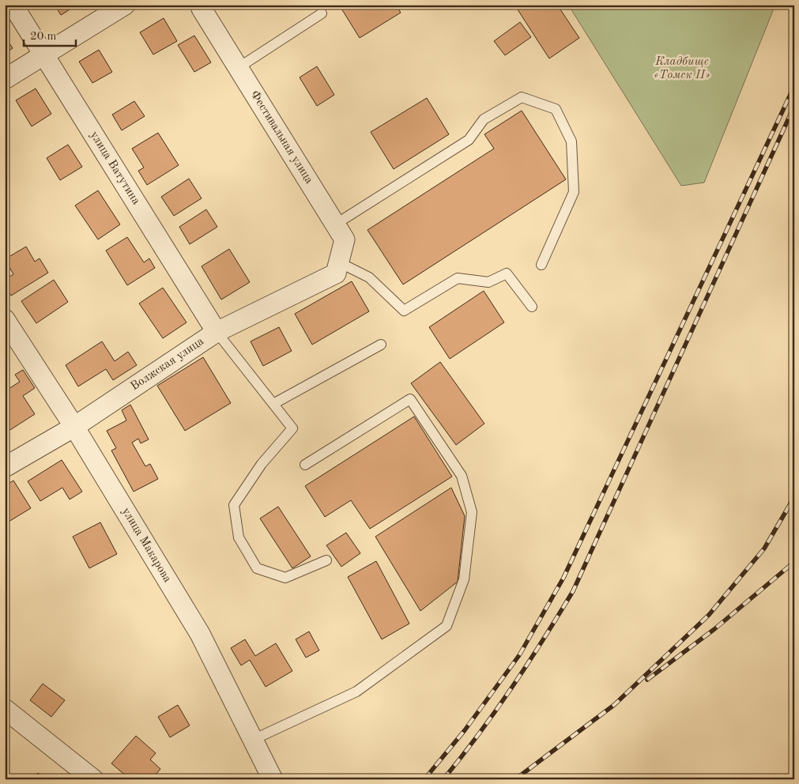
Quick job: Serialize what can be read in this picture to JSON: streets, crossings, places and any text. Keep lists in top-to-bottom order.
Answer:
{
  "streets": {
    "street": [
      "Фестивальная улица",
      "улица Ватутина",
      "Волжская улица",
      "улица Макарова"
    ]
  },
  "crossings": [
    ["Фестивальная улица", "Волжская улица"],
    ["улица Ватутина", "Волжская улица"],
    ["Волжская улица", "улица Макарова"]
  ],
  "parks": ["Кладбище «Томск II»"],
  "scale_bar": "20 m"
}
